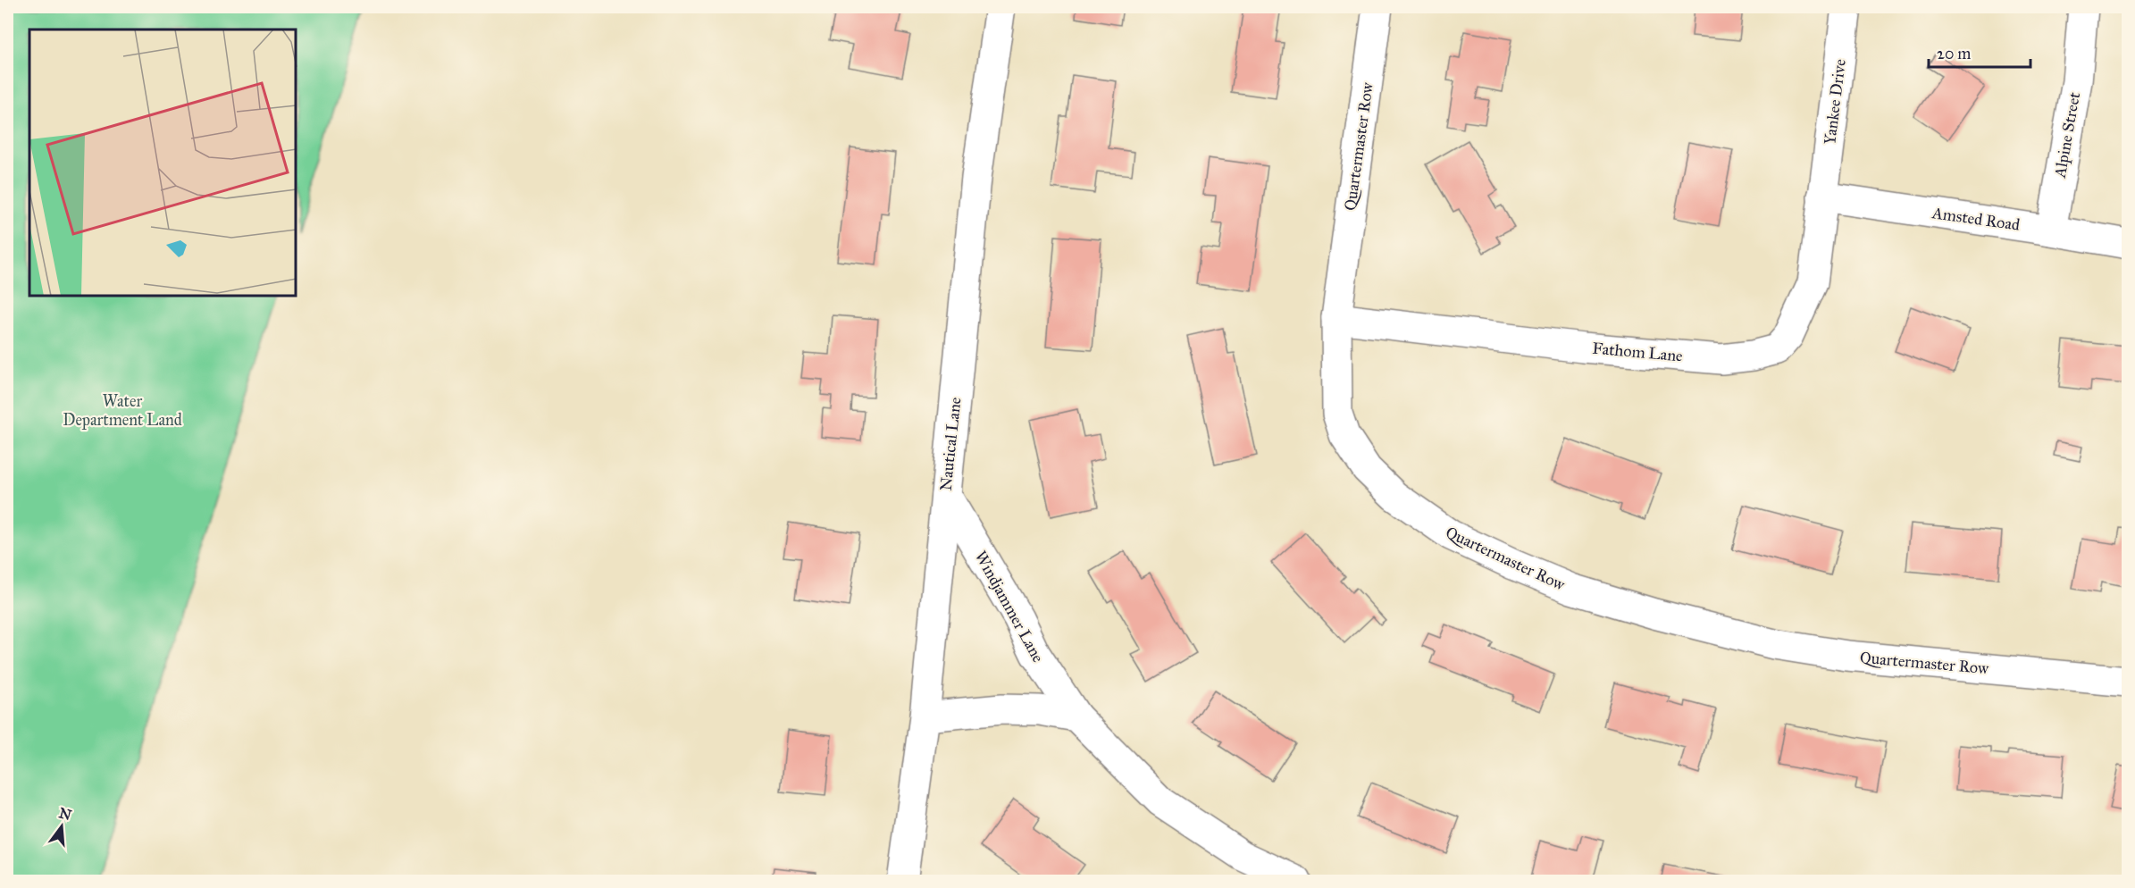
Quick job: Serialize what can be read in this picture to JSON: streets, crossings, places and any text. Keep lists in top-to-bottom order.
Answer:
{
  "streets": {
    "street": [
      "Yankee Drive",
      "Alpine Street",
      "Quartermaster Row",
      "Amsted Road",
      "Fathom Lane",
      "Nautical Lane",
      "Windjammer Lane"
    ]
  },
  "crossings": [
    ["Yankee Drive", "Amsted Road"],
    ["Yankee Drive", "Fathom Lane"],
    ["Alpine Street", "Amsted Road"],
    ["Quartermaster Row", "Fathom Lane"],
    ["Amsted Road", "Fathom Lane"],
    ["Nautical Lane", "Windjammer Lane"]
  ],
  "parks": ["Water Department Land"],
  "scale_bar": "20 m",
  "north": "top"
}
